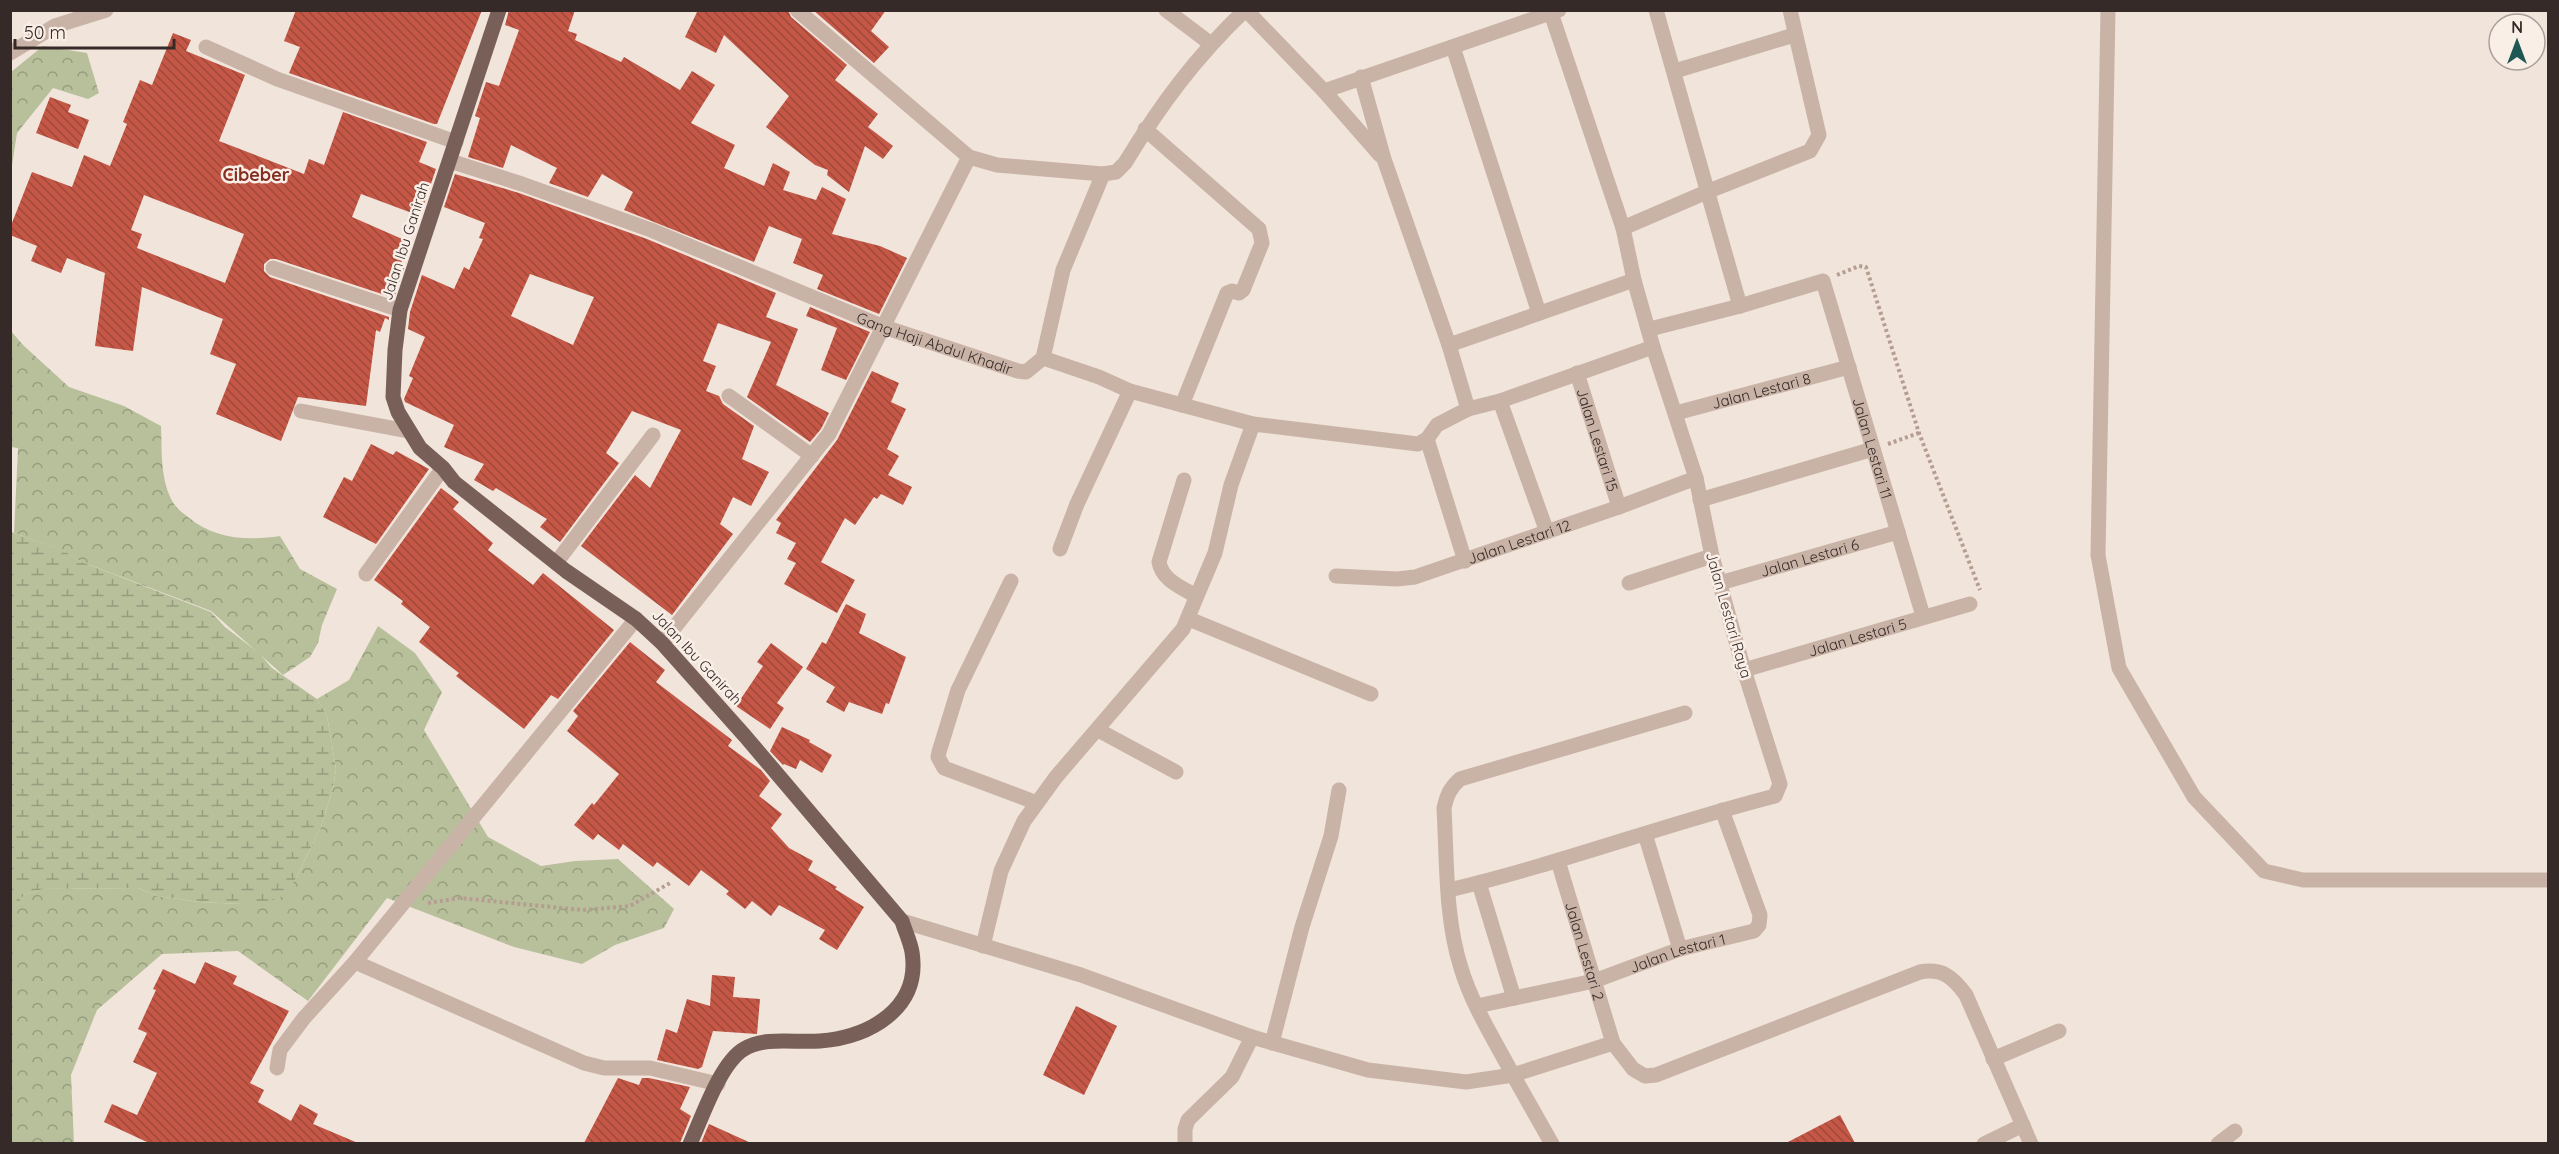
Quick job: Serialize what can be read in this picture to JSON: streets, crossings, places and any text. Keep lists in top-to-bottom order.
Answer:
{
  "streets": {
    "main road": ["Jalan Ibu Ganirah"],
    "street": [
      "Gang Haji Abdul Khadir",
      "Jalan Lestari 8",
      "Jalan Lestari 15",
      "Jalan Lestari 11",
      "Jalan Lestari 12",
      "Jalan Lestari 6",
      "Jalan Lestari Raya",
      "Jalan Lestari 5",
      "Jalan Lestari 2",
      "Jalan Lestari 1"
    ]
  },
  "crossings": [
    ["Jalan Ibu Ganirah", "Gang Haji Abdul Khadir"],
    ["Jalan Lestari 8", "Jalan Lestari 11"],
    ["Jalan Lestari 8", "Jalan Lestari Raya"],
    ["Jalan Lestari 15", "Jalan Lestari 12"],
    ["Jalan Lestari 11", "Jalan Lestari 6"],
    ["Jalan Lestari 11", "Jalan Lestari 5"],
    ["Jalan Lestari 12", "Jalan Lestari Raya"],
    ["Jalan Lestari 6", "Jalan Lestari Raya"],
    ["Jalan Lestari Raya", "Jalan Lestari 5"],
    ["Jalan Lestari Raya", "Jalan Lestari 2"],
    ["Jalan Lestari Raya", "Jalan Lestari 1"],
    ["Jalan Lestari 2", "Jalan Lestari 1"]
  ],
  "districts": ["Cibeber"],
  "scale_bar": "50 m",
  "north": "top"
}
